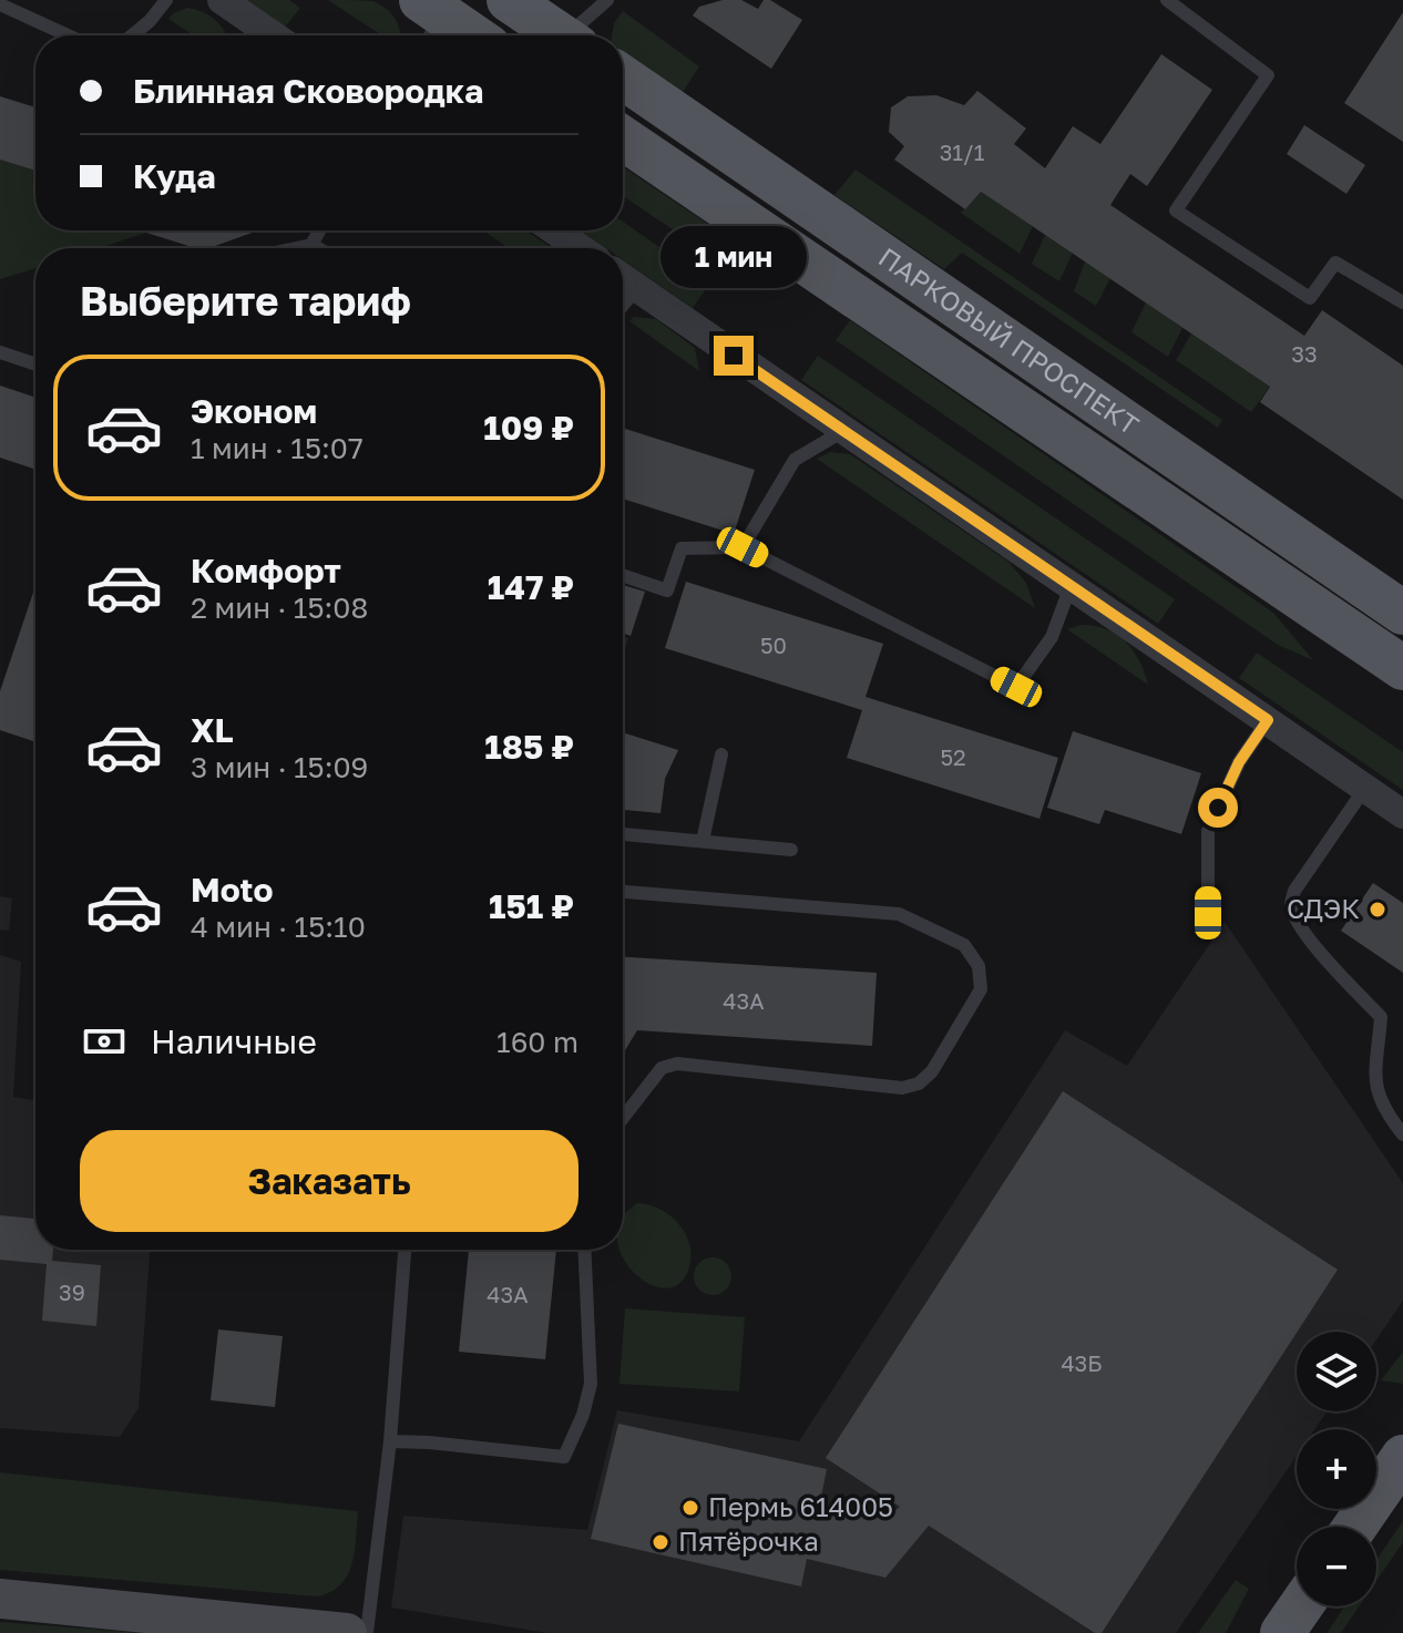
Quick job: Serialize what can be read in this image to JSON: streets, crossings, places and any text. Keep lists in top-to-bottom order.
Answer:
{
  "streets": {
    "main road": ["ПАРКОВЫЙ ПРОСПЕКТ"]
  },
  "places": ["СДЭК", "Пермь 614005", "Пятёрочка"],
  "house_numbers": [
    "31/1",
    "33",
    "50",
    "52",
    "43А",
    "39",
    "43А",
    "43Б"
  ],
  "page": {
    "banner": ["Блинная Сковородка", "Куда"],
    "bubble": "1 мин",
    "heading": "Выберите тариф",
    "list": [
      {
        "name": "Эконом",
        "note": "1 мин · 15:07",
        "value": "109 ₽"
      },
      {
        "name": "Комфорт",
        "note": "2 мин · 15:08",
        "value": "147 ₽"
      },
      {
        "name": "XL",
        "note": "3 мин · 15:09",
        "value": "185 ₽"
      },
      {
        "name": "Moto",
        "note": "4 мин · 15:10",
        "value": "151 ₽"
      }
    ],
    "pay": ["Наличные", "160 m"],
    "buttons": "Заказать",
    "map_buttons": ["+", "−"]
  }
}
